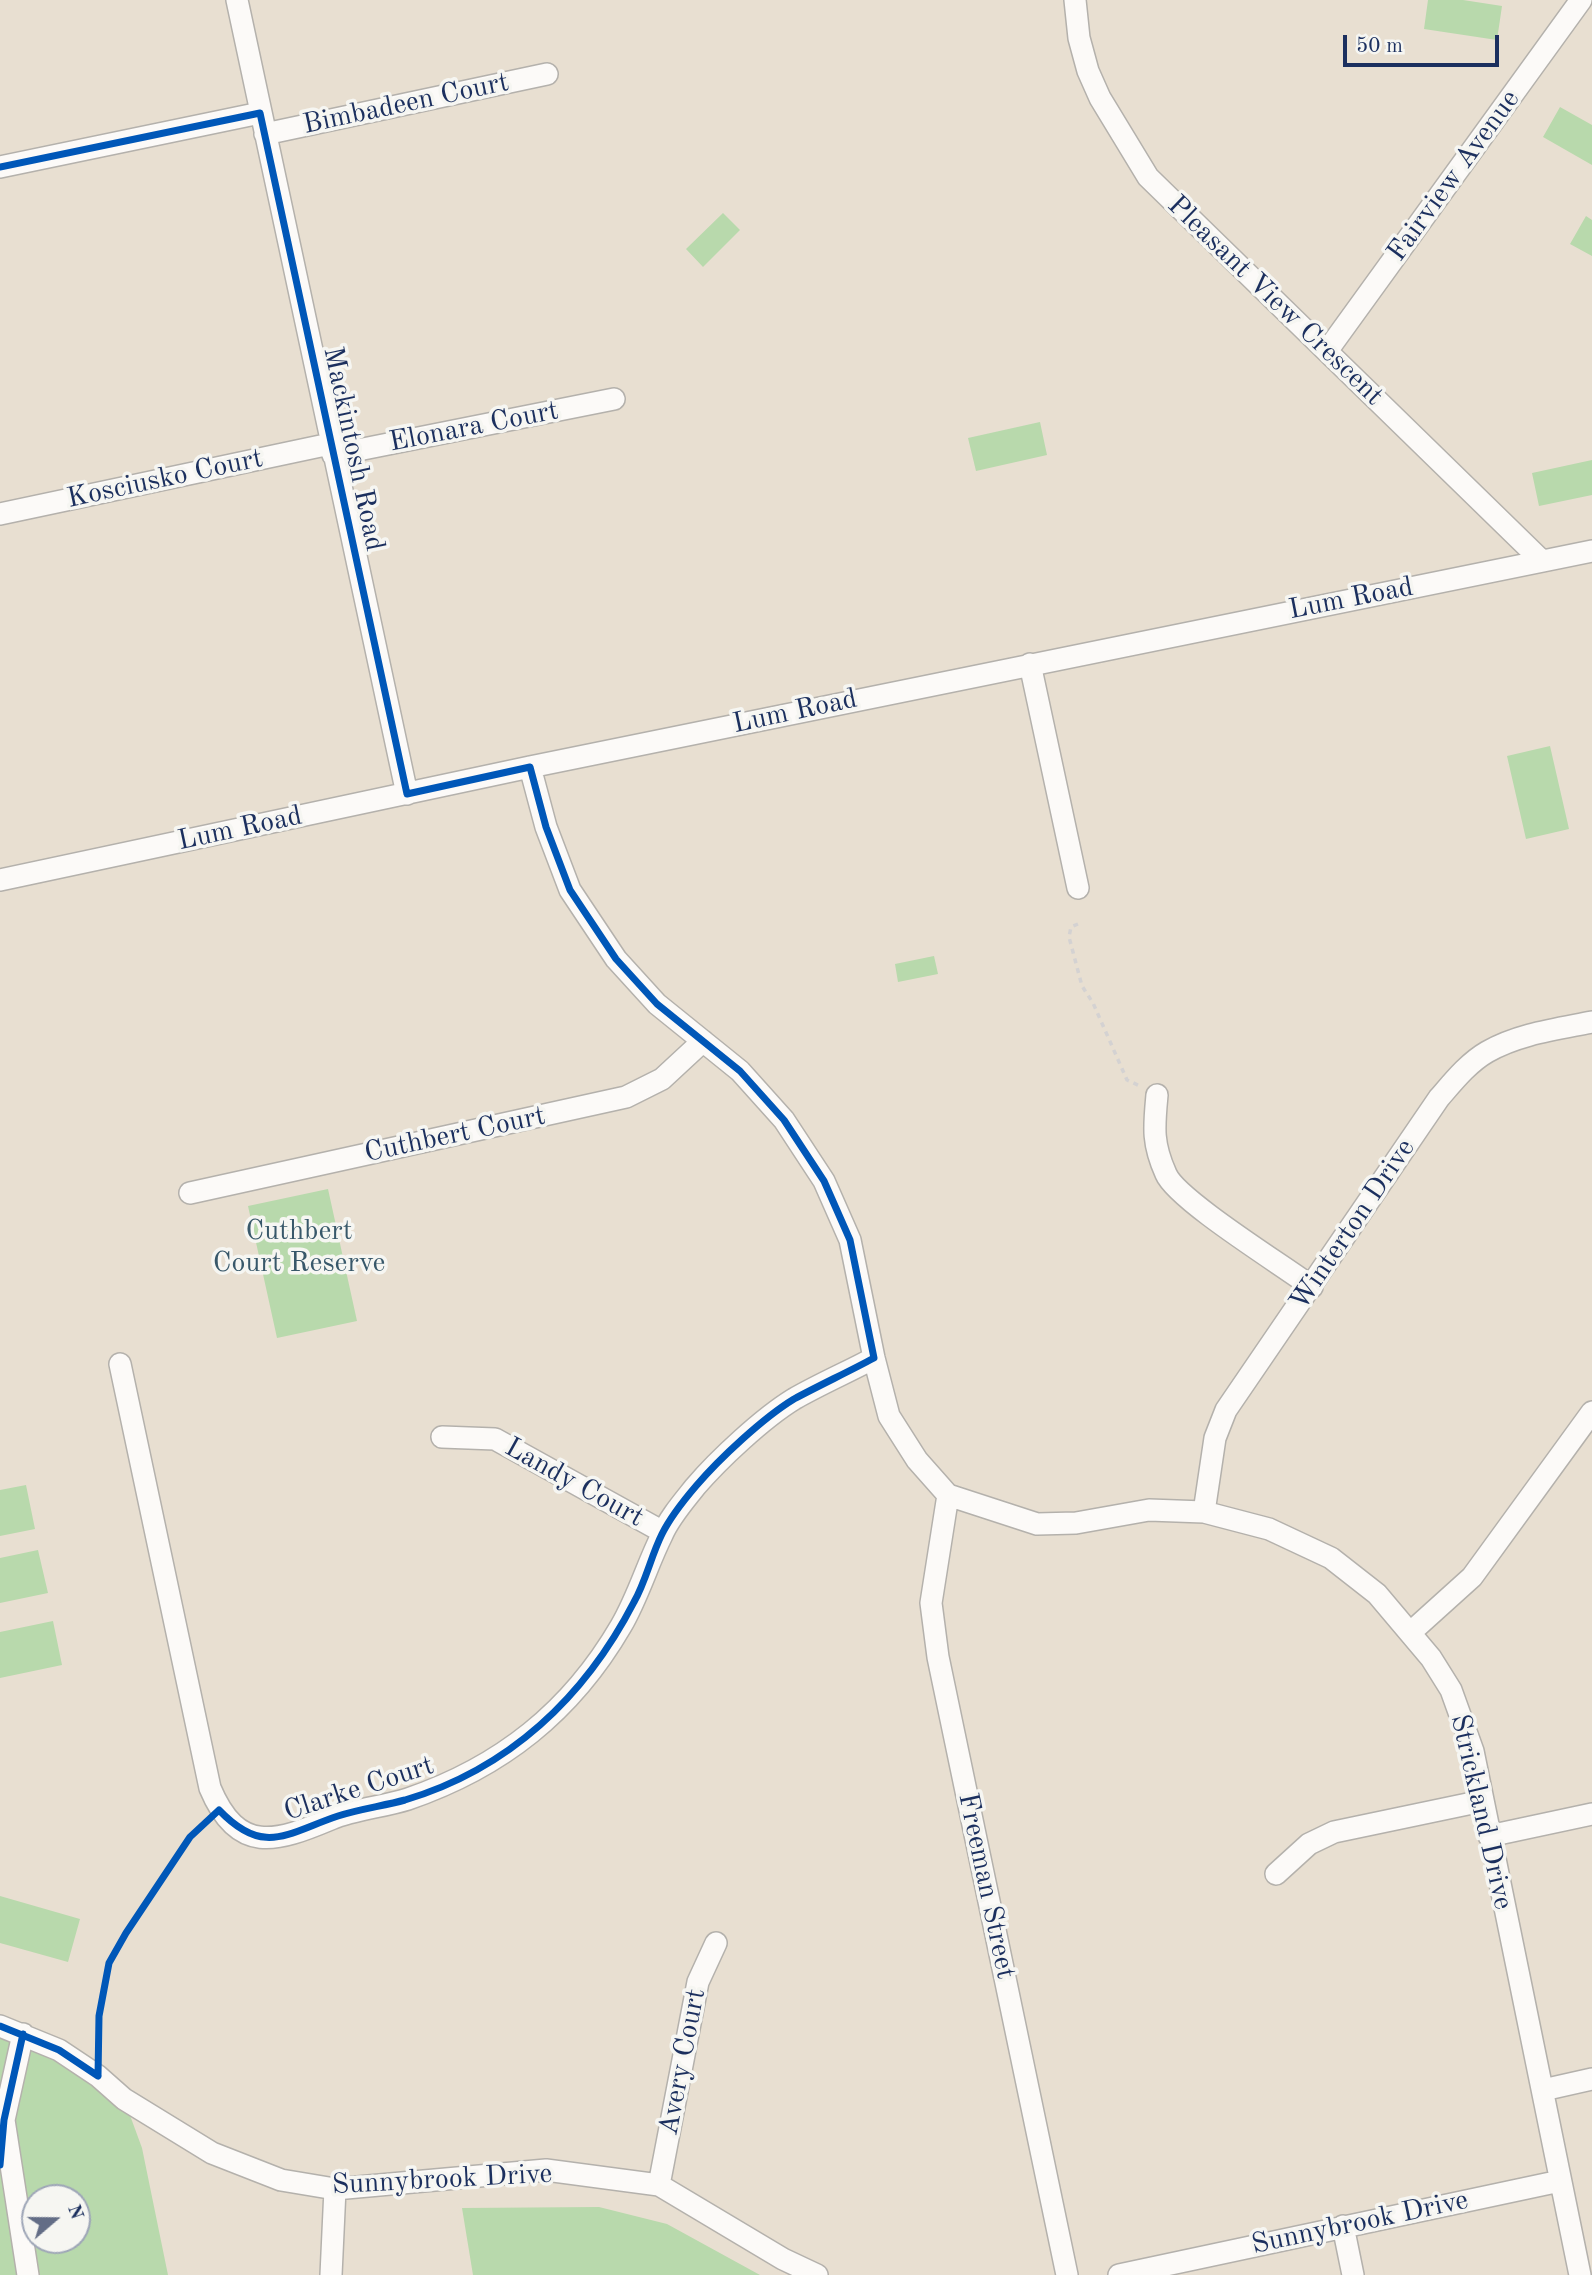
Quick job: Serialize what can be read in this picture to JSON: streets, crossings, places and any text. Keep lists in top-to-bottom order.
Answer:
{
  "streets": {
    "street": [
      "Bimbadeen Court",
      "Fairview Avenue",
      "Pleasant View Crescent",
      "Elonara Court",
      "Mackintosh Road",
      "Kosciusko Court",
      "Lum Road",
      "Cuthbert Court",
      "Winterton Drive",
      "Landy Court",
      "Clarke Court",
      "Strickland Drive",
      "Freeman Street",
      "Avery Court",
      "Sunnybrook Drive"
    ]
  },
  "crossings": [
    ["Bimbadeen Court", "Mackintosh Road"],
    ["Fairview Avenue", "Pleasant View Crescent"],
    ["Pleasant View Crescent", "Lum Road"],
    ["Elonara Court", "Mackintosh Road"],
    ["Elonara Court", "Kosciusko Court"],
    ["Mackintosh Road", "Kosciusko Court"],
    ["Mackintosh Road", "Lum Road"],
    ["Winterton Drive", "Strickland Drive"],
    ["Landy Court", "Clarke Court"],
    ["Strickland Drive", "Freeman Street"],
    ["Strickland Drive", "Sunnybrook Drive"],
    ["Avery Court", "Sunnybrook Drive"]
  ],
  "parks": ["Cuthbert Court Reserve"],
  "scale_bar": "50 m",
  "north": "right"
}
